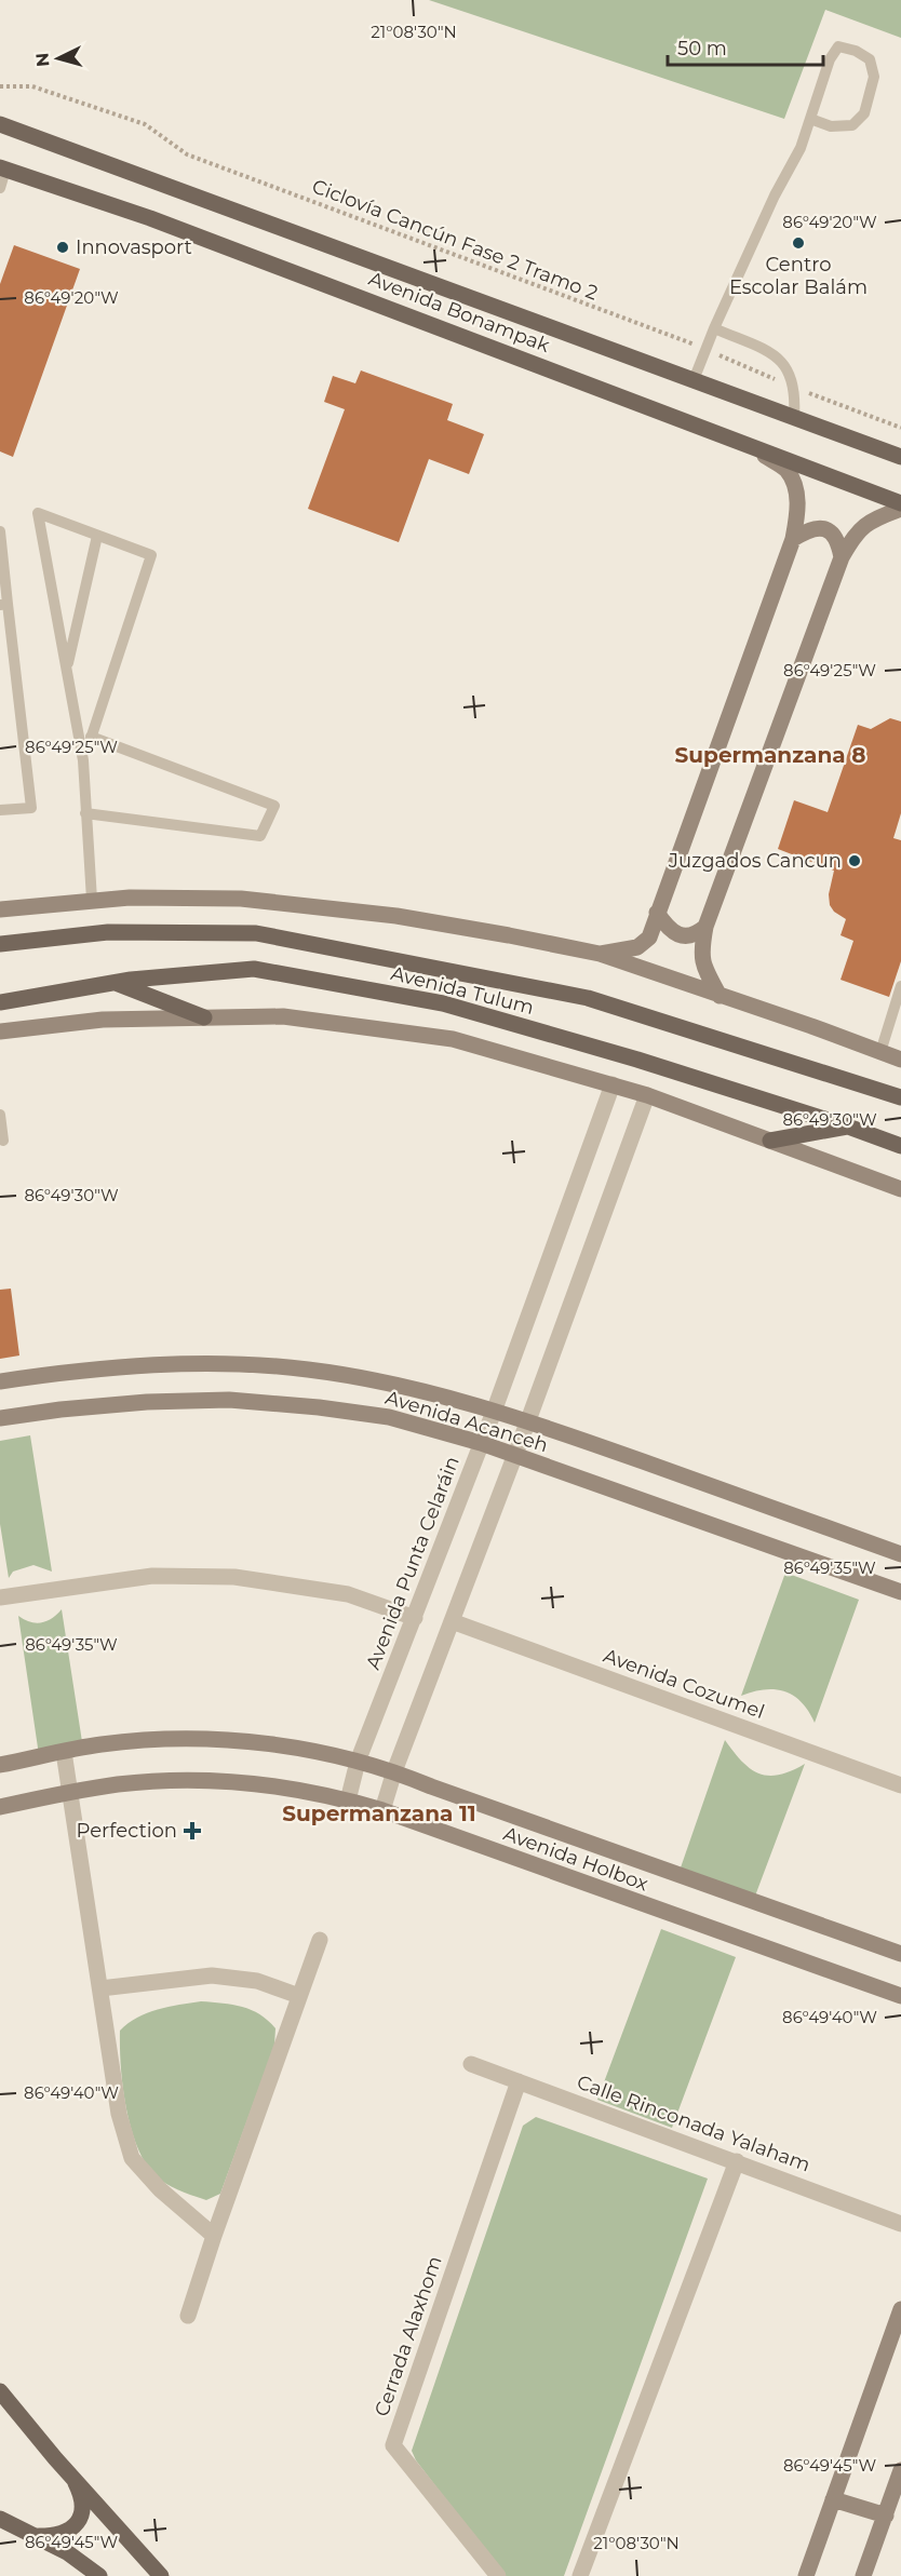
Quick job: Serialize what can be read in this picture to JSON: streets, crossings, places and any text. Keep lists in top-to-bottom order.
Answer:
{
  "streets": {
    "main road": ["Avenida Bonampak", "Avenida Tulum"],
    "street": [
      "Avenida Acanceh",
      "Avenida Punta Celaráin",
      "Avenida Cozumel",
      "Avenida Holbox",
      "Calle Rinconada Yalaham",
      "Cerrada Alaxhom"
    ],
    "path": ["Ciclovía Cancún Fase 2 Tramo 2"]
  },
  "crossings": [
    ["Avenida Acanceh", "Avenida Punta Celaráin"],
    ["Avenida Punta Celaráin", "Avenida Holbox"],
    ["Calle Rinconada Yalaham", "Cerrada Alaxhom"]
  ],
  "districts": ["Supermanzana 8", "Supermanzana 11"],
  "places": {
    "other": ["Centro Escolar Balám", "Innovasport", "Juzgados Cancun"],
    "health": ["Perfection"]
  },
  "scale_bar": "50 m",
  "north": "left",
  "coordinates": [
    "21°08'30\"N",
    "86°49'20\"W",
    "86°49'25\"W",
    "86°49'30\"W",
    "86°49'35\"W",
    "86°49'40\"W",
    "86°49'45\"W"
  ]
}
